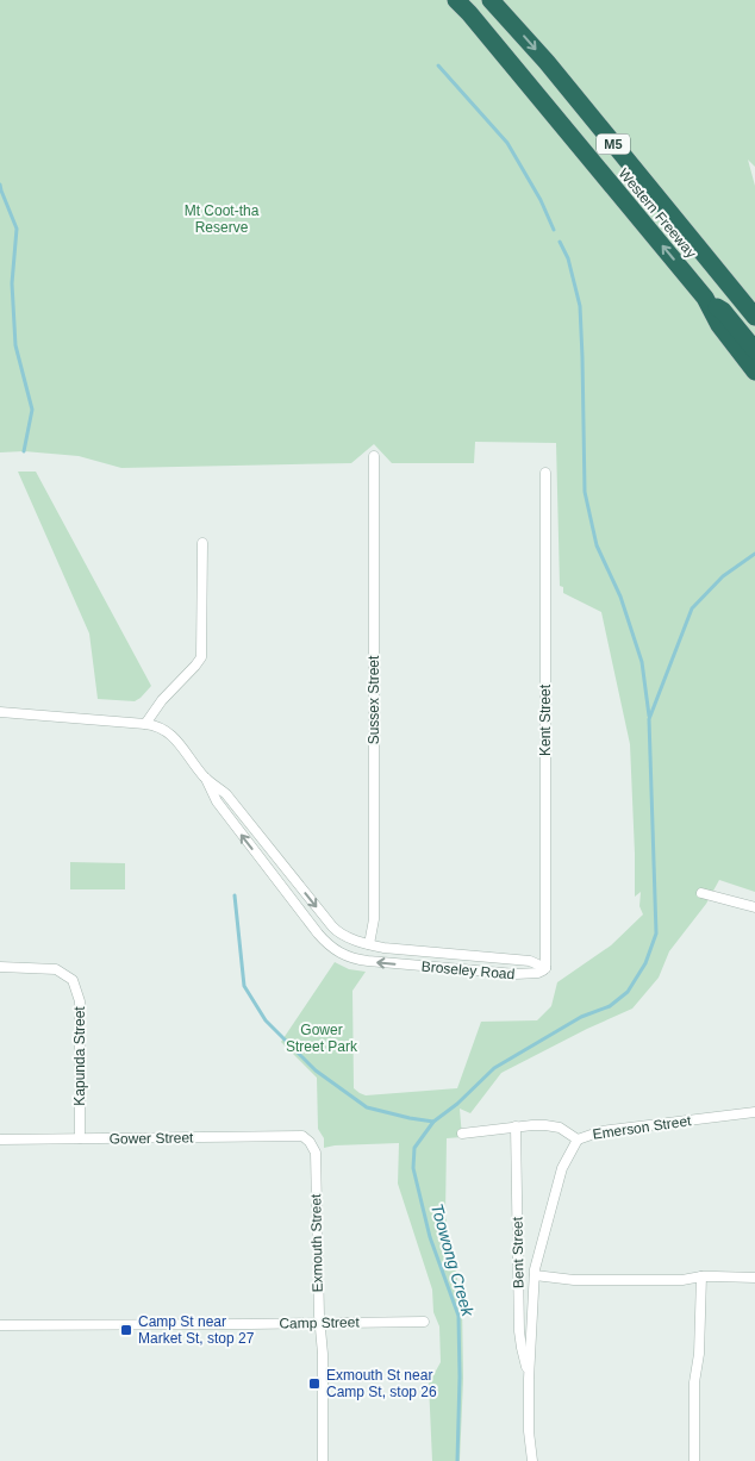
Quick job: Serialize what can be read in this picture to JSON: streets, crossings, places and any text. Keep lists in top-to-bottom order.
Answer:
{
  "streets": {
    "highway": ["M5", "Western Freeway"],
    "street": [
      "Sussex Street",
      "Kent Street",
      "Broseley Road",
      "Kapunda Street",
      "Emerson Street",
      "Gower Street",
      "Exmouth Street",
      "Bent Street",
      "Camp Street"
    ]
  },
  "crossings": [
    ["M5", "Western Freeway"],
    ["Sussex Street", "Broseley Road"],
    ["Kent Street", "Broseley Road"],
    ["Kapunda Street", "Gower Street"],
    ["Emerson Street", "Bent Street"],
    ["Gower Street", "Exmouth Street"],
    ["Exmouth Street", "Camp Street"]
  ],
  "water": ["Toowong Creek"],
  "parks": ["Mt Coot-tha Reserve", "Gower Street Park"],
  "places": {
    "transit": ["Camp St near Market St, stop 27", "Exmouth St near Camp St, stop 26"]
  }
}
